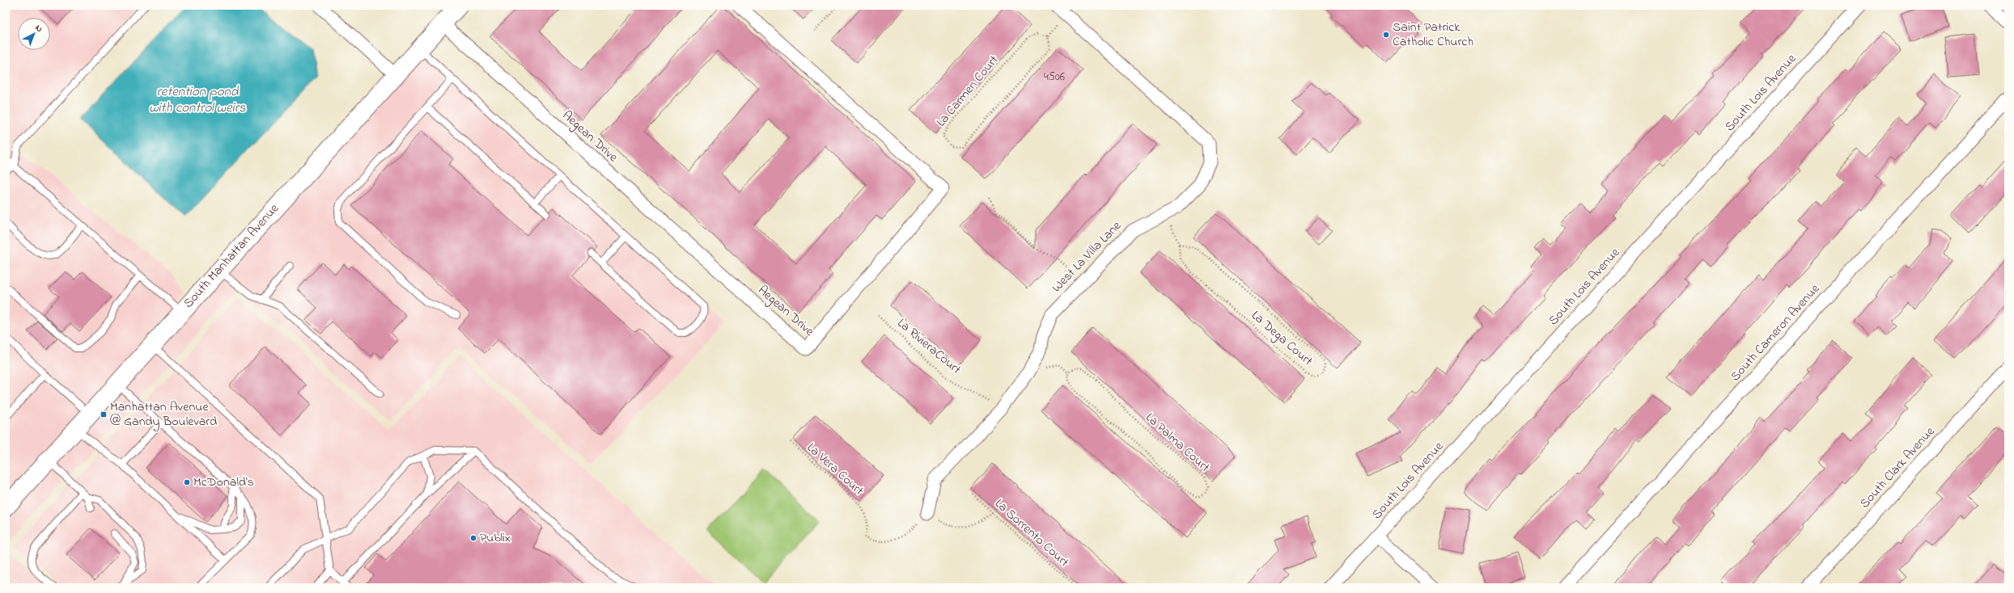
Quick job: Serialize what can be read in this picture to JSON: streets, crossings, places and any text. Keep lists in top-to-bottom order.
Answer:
{
  "streets": {
    "main road": ["South Manhattan Avenue"],
    "street": [
      "South Lois Avenue",
      "Aegean Drive",
      "West La Villa Lane",
      "South Cameron Avenue",
      "South Clark Avenue"
    ],
    "path": [
      "La Carmen Court",
      "La Dega Court",
      "La RivieraCourt",
      "La Palma Court",
      "La Vera Court",
      "La Sorrento Court"
    ]
  },
  "crossings": [
    ["Aegean Drive", "South Manhattan Avenue"],
    ["West La Villa Lane", "La Dega Court"],
    ["West La Villa Lane", "La RivieraCourt"],
    ["West La Villa Lane", "La Vera Court"]
  ],
  "water": ["retention pond with control weirs"],
  "places": {
    "other": ["Saint Patrick Catholic Church", "McDonald's", "Publix"],
    "transit": ["Manhattan Avenue @ Gandy Boulevard"]
  },
  "house_numbers": ["4506"],
  "north": "top right"
}
